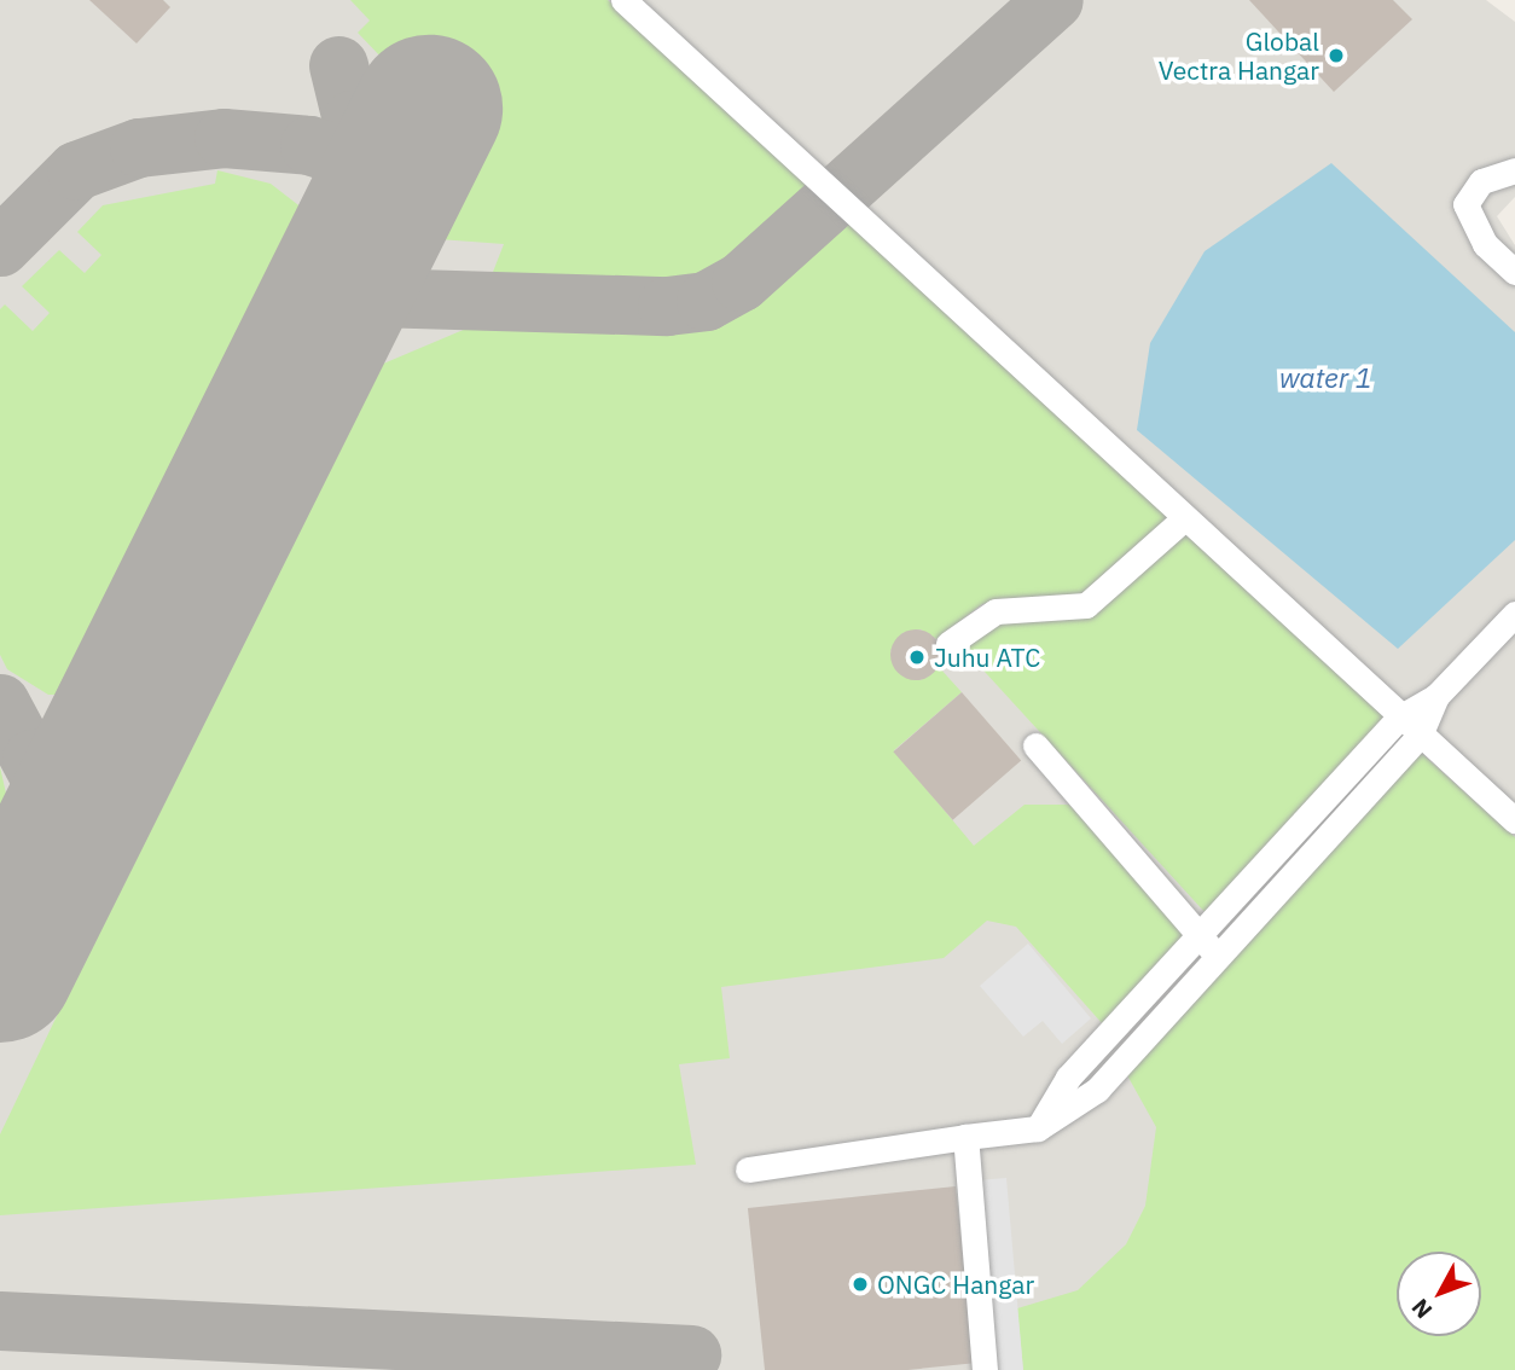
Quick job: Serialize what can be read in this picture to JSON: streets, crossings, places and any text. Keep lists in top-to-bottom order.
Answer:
{
  "water": ["water 1"],
  "places": ["Global Vectra Hangar", "Juhu ATC", "ONGC Hangar"],
  "north": "bottom left"
}
